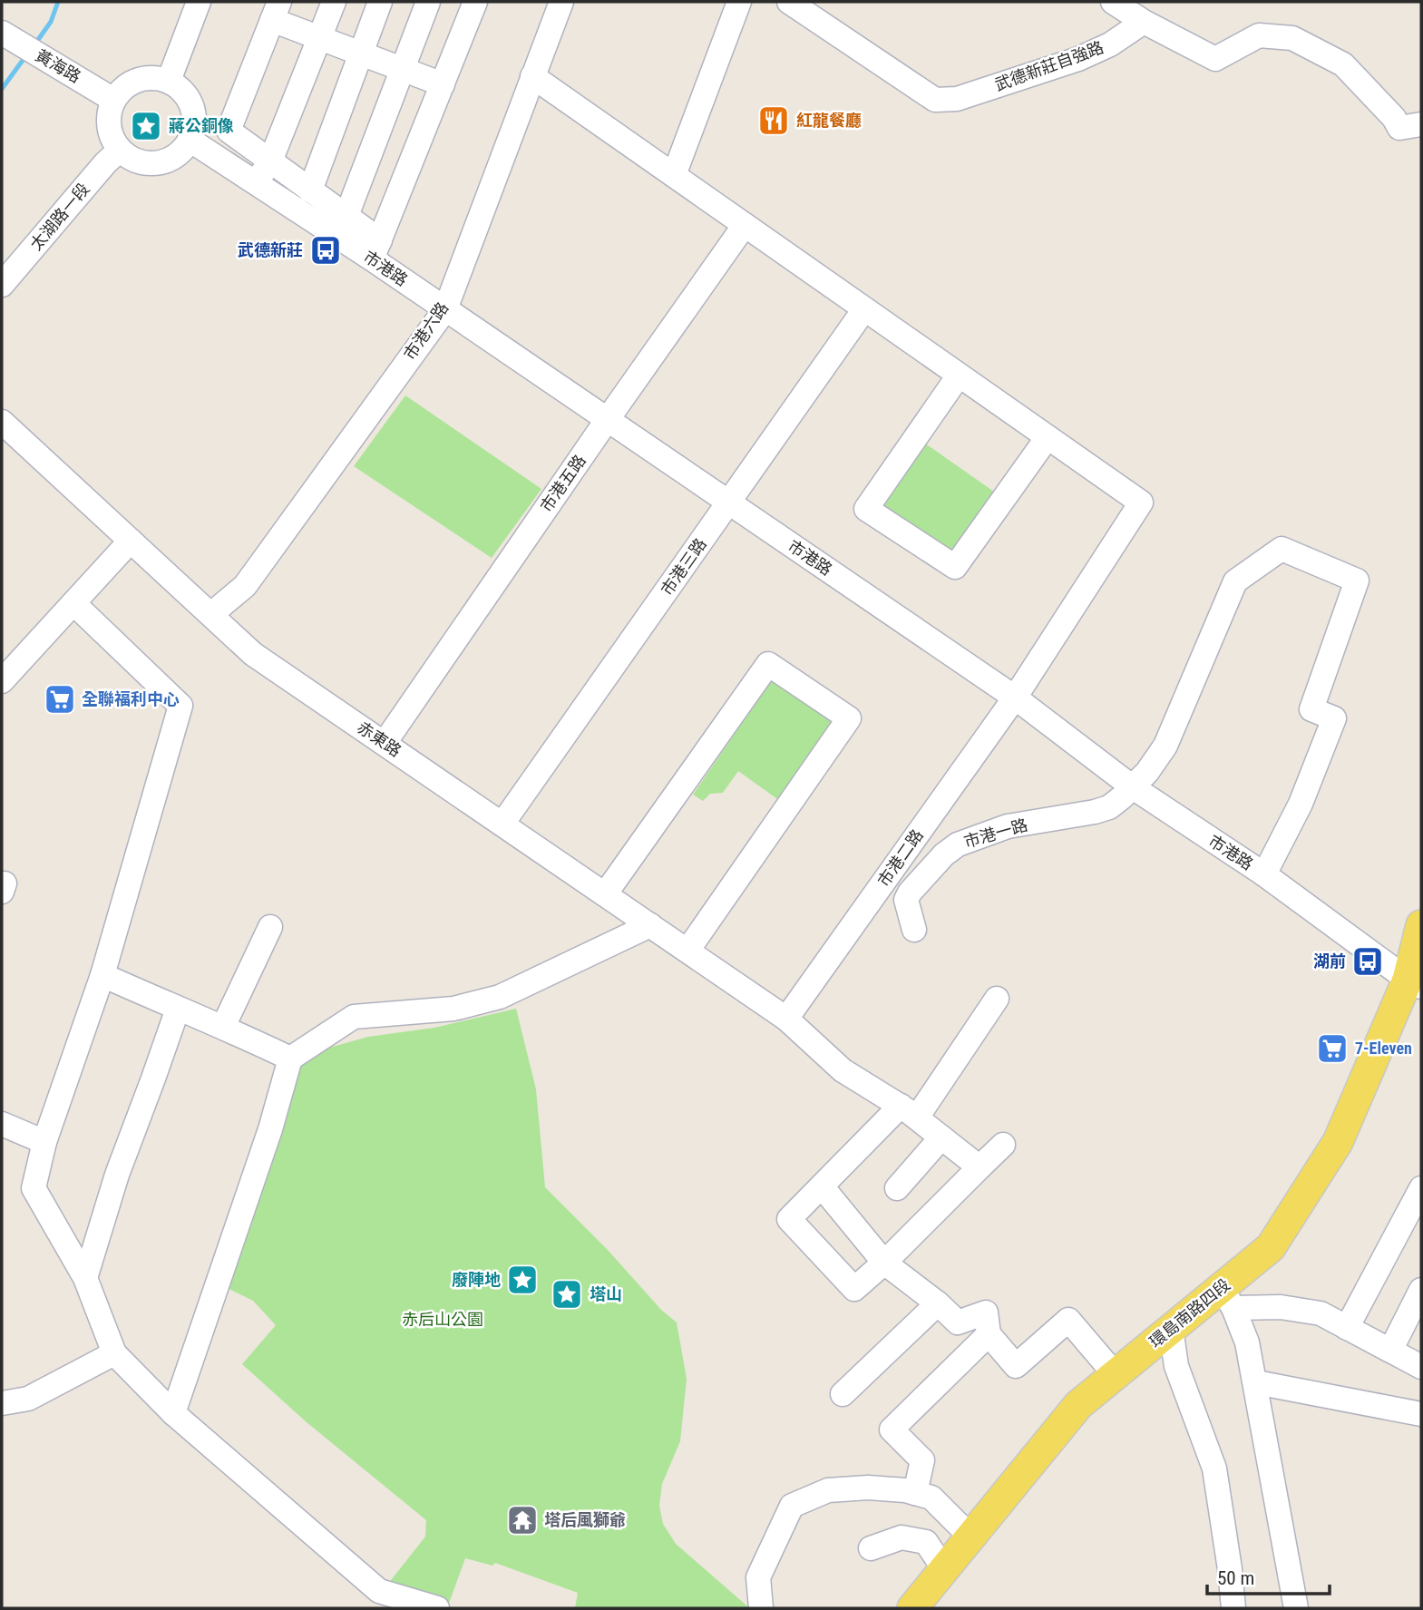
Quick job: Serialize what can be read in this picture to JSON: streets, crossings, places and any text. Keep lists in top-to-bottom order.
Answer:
{
  "streets": {
    "main road": ["環島南路四段"],
    "street": [
      "黃海路",
      "武德新莊自強路",
      "太湖路一段",
      "市港路",
      "市港六路",
      "市港五路",
      "市港三路",
      "赤東路",
      "市港一路",
      "市港二路"
    ]
  },
  "crossings": [
    ["黃海路", "太湖路一段"],
    ["黃海路", "市港路"],
    ["太湖路一段", "市港路"],
    ["市港路", "市港六路"],
    ["市港路", "市港五路"],
    ["市港路", "市港三路"],
    ["市港路", "市港一路"],
    ["市港路", "市港二路"],
    ["市港路", "環島南路四段"],
    ["市港六路", "赤東路"],
    ["市港五路", "赤東路"],
    ["市港三路", "赤東路"],
    ["赤東路", "市港二路"]
  ],
  "parks": ["赤后山公園"],
  "places": {
    "restaurant": ["紅龍餐廳"],
    "place": ["蔣公銅像", "廢陣地", "塔山"],
    "bus stop": ["武德新莊", "湖前"],
    "supermarket": ["全聯福利中心", "7-Eleven"],
    "temple": ["塔后風獅爺"]
  },
  "scale_bar": "50 m"
}
